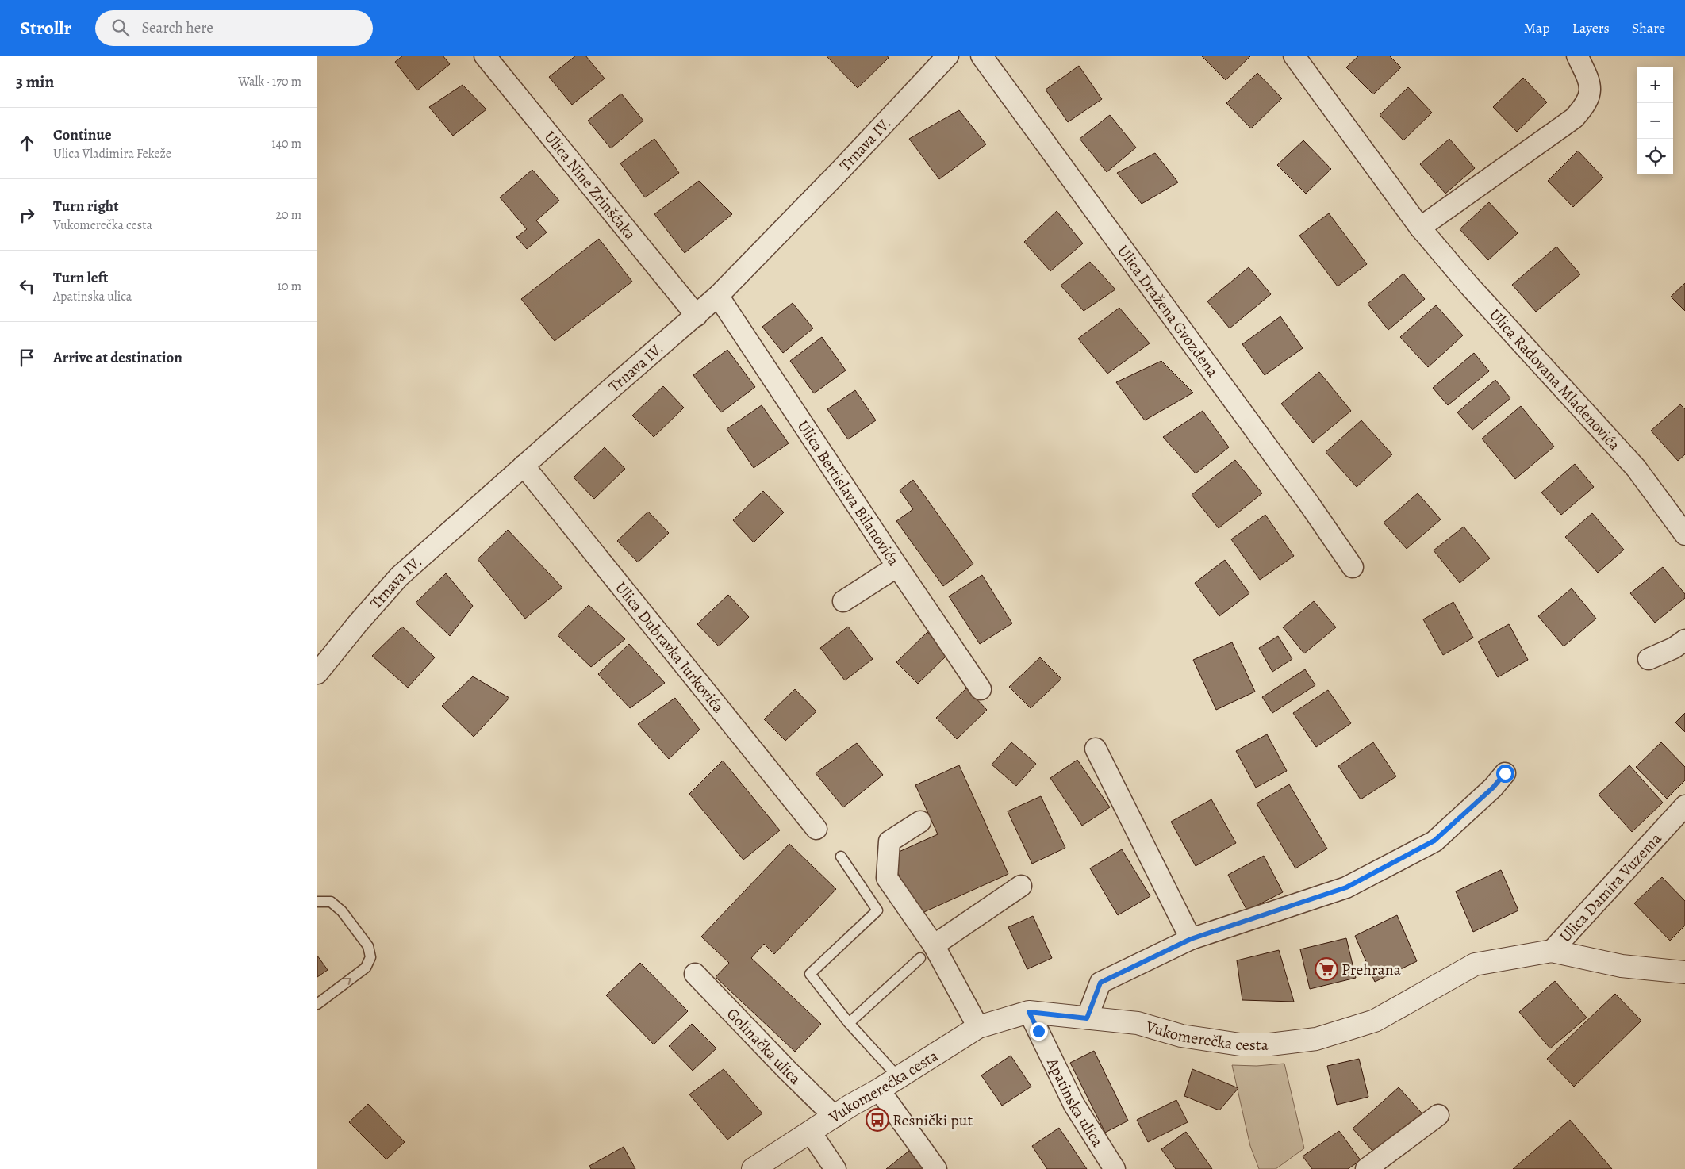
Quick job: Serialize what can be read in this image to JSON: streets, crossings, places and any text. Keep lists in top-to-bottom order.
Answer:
{
  "streets": {
    "street": [
      "Trnava IV.",
      "Ulica Nine Zrinšćaka",
      "Ulica Dražena Gvozdena",
      "Ulica Radovana Mladenovića",
      "Ulica Bertislava Bilanovića",
      "Ulica Dubravka Jurkovića",
      "Ulica Damira Vuzema",
      "Vukomerečka cesta",
      "Golinačka ulica",
      "Apatinska ulica"
    ]
  },
  "crossings": [
    ["Trnava IV.", "Ulica Nine Zrinšćaka"],
    ["Trnava IV.", "Ulica Bertislava Bilanovića"],
    ["Trnava IV.", "Ulica Dubravka Jurkovića"],
    ["Ulica Damira Vuzema", "Vukomerečka cesta"],
    ["Vukomerečka cesta", "Golinačka ulica"],
    ["Vukomerečka cesta", "Apatinska ulica"]
  ],
  "places": {
    "supermarket": ["Prehrana"],
    "bus stop": ["Resnički put"]
  },
  "page": {
    "header": "Strollr",
    "search": "Search here",
    "nav": ["Map", "Layers", "Share"],
    "heading": ["3 min", "Walk · 170 m"],
    "map_buttons": ["+", "−"],
    "list": [
      ["Continue", "Ulica Vladimira Fekeže", "140 m"],
      ["Turn right", "Vukomerečka cesta", "20 m"],
      ["Turn left", "Apatinska ulica", "10 m"],
      "Arrive at destination"
    ]
  }
}
